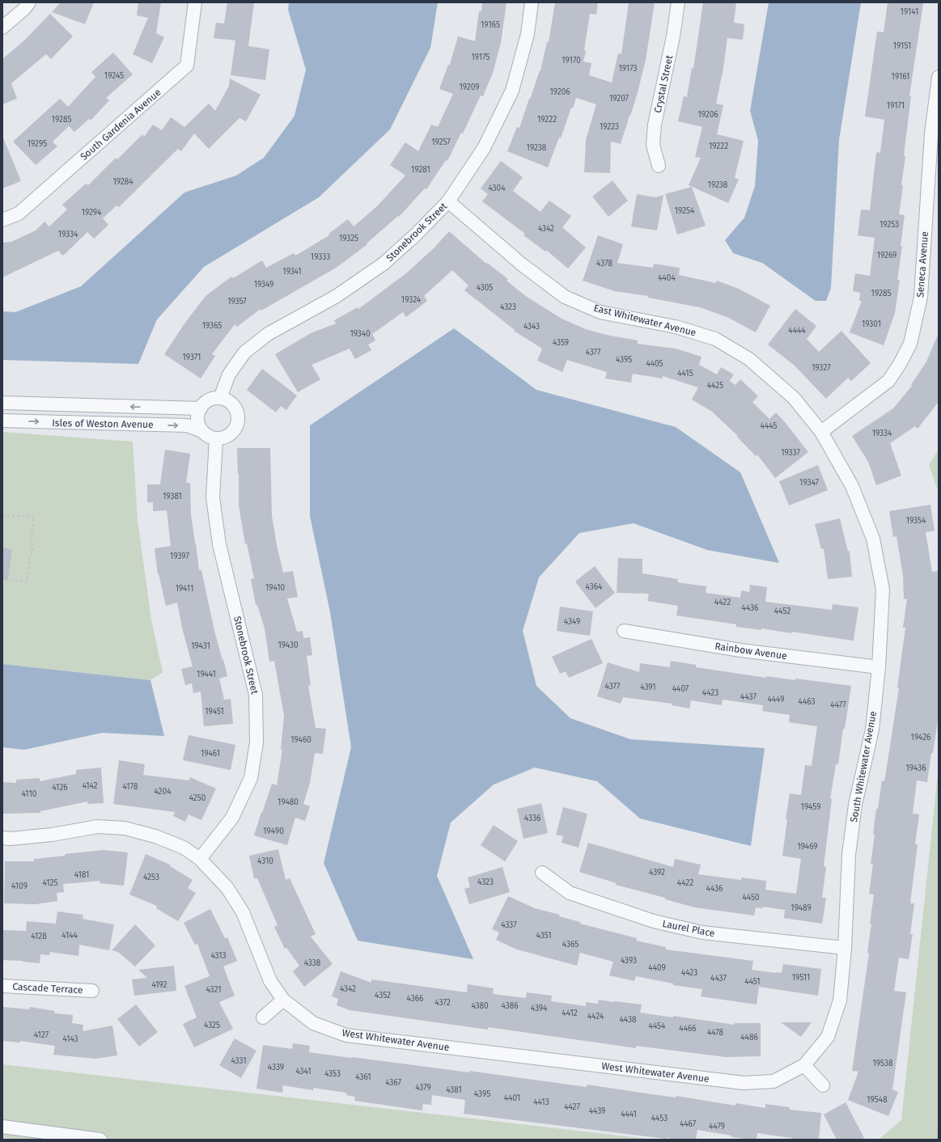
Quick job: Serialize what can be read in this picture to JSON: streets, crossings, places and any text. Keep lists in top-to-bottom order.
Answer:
{
  "streets": {
    "street": [
      "Crystal Street",
      "South Gardenia Avenue",
      "Stonebrook Street",
      "Seneca Avenue",
      "East Whitewater Avenue",
      "Isles of Weston Avenue",
      "Rainbow Avenue",
      "South Whitewater Avenue",
      "Laurel Place",
      "Cascade Terrace",
      "West Whitewater Avenue"
    ]
  },
  "crossings": [
    ["Stonebrook Street", "East Whitewater Avenue"],
    ["Stonebrook Street", "Isles of Weston Avenue"],
    ["Stonebrook Street", "West Whitewater Avenue"],
    ["Seneca Avenue", "East Whitewater Avenue"],
    ["Seneca Avenue", "South Whitewater Avenue"],
    ["East Whitewater Avenue", "South Whitewater Avenue"],
    ["Rainbow Avenue", "South Whitewater Avenue"],
    ["South Whitewater Avenue", "Laurel Place"],
    ["South Whitewater Avenue", "West Whitewater Avenue"]
  ],
  "house_numbers": [
    "19141",
    "19165",
    "19151",
    "19175",
    "19170",
    "19173",
    "19245",
    "19161",
    "19209",
    "19206",
    "19207",
    "19171",
    "19206",
    "19285",
    "19222",
    "19223",
    "19257",
    "19295",
    "19222",
    "19238",
    "19281",
    "19284",
    "19238",
    "4304",
    "19254",
    "19294",
    "19253",
    "4342",
    "19334",
    "19325",
    "19269",
    "19333",
    "4378",
    "19341",
    "4404",
    "19349",
    "4305",
    "19285",
    "19324",
    "19357",
    "4323",
    "19301",
    "19365",
    "4343",
    "4444",
    "19340",
    "4359",
    "4377",
    "19371",
    "4395",
    "4405",
    "19327",
    "4415",
    "4425",
    "4445",
    "19334",
    "19337",
    "19347",
    "19381",
    "19354",
    "19397",
    "4364",
    "19410",
    "19411",
    "4422",
    "4436",
    "4452",
    "4349",
    "19430",
    "19431",
    "19441",
    "4377",
    "4391",
    "4407",
    "4423",
    "4437",
    "4449",
    "4463",
    "4477",
    "19451",
    "19426",
    "19460",
    "19461",
    "19436",
    "4142",
    "4178",
    "4126",
    "4204",
    "4110",
    "4250",
    "19480",
    "19459",
    "4336",
    "19490",
    "19469",
    "4310",
    "4392",
    "4181",
    "4253",
    "4323",
    "4125",
    "4422",
    "4109",
    "4436",
    "4450",
    "19489",
    "4337",
    "4144",
    "4351",
    "4128",
    "4365",
    "4313",
    "4393",
    "4338",
    "4409",
    "4423",
    "19511",
    "4437",
    "4451",
    "4192",
    "4342",
    "4321",
    "4352",
    "4366",
    "4372",
    "4380",
    "4386",
    "4394",
    "4412",
    "4424",
    "4438",
    "4325",
    "4454",
    "4466",
    "4478",
    "4127",
    "4486",
    "4143",
    "4331",
    "19538",
    "4339",
    "4341",
    "4353",
    "4361",
    "4367",
    "4379",
    "4381",
    "4395",
    "4401",
    "19548",
    "4413",
    "4427",
    "4439",
    "4441",
    "4453",
    "4467",
    "4479"
  ]
}
